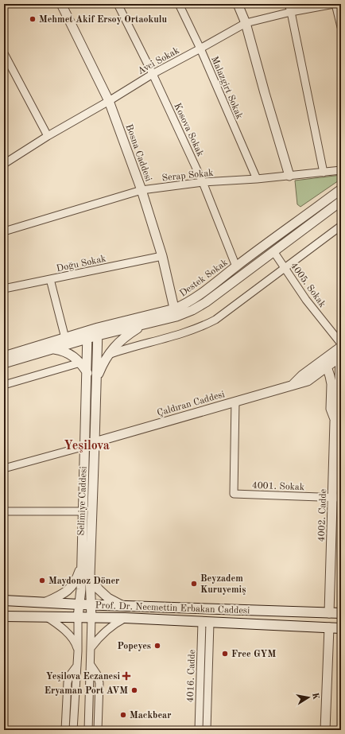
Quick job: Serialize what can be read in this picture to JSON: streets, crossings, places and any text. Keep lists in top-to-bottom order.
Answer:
{
  "streets": {
    "main road": ["Prof. Dr. Necmettin Erbakan Caddesi"],
    "street": [
      "Avci Sokak",
      "Malazgirt Sokak",
      "Kosova Sokak",
      "Bosna Caddesi",
      "Serap Sokak",
      "Doğu Sokak",
      "Destek Sokak",
      "4005. Sokak",
      "Çaldıran Caddesi",
      "4001. Sokak",
      "Selimiye Caddesi",
      "4002. Cadde",
      "4016. Cadde"
    ]
  },
  "crossings": [
    ["Avci Sokak", "Malazgirt Sokak"],
    ["Avci Sokak", "Kosova Sokak"],
    ["Avci Sokak", "Bosna Caddesi"],
    ["Malazgirt Sokak", "Serap Sokak"],
    ["Kosova Sokak", "Serap Sokak"],
    ["Kosova Sokak", "Destek Sokak"],
    ["Bosna Caddesi", "Serap Sokak"],
    ["Bosna Caddesi", "Doğu Sokak"],
    ["Bosna Caddesi", "Destek Sokak"],
    ["Destek Sokak", "4005. Sokak"],
    ["Destek Sokak", "Selimiye Caddesi"],
    ["4005. Sokak", "4002. Cadde"],
    ["Çaldıran Caddesi", "4001. Sokak"],
    ["Çaldıran Caddesi", "Selimiye Caddesi"],
    ["Çaldıran Caddesi", "4002. Cadde"],
    ["4001. Sokak", "4002. Cadde"],
    ["Selimiye Caddesi", "Prof. Dr. Necmettin Erbakan Caddesi"],
    ["4002. Cadde", "Prof. Dr. Necmettin Erbakan Caddesi"],
    ["Prof. Dr. Necmettin Erbakan Caddesi", "4016. Cadde"]
  ],
  "districts": ["Yeşilova"],
  "places": {
    "other": [
      "Mehmet Akif Ersoy Ortaokulu",
      "Maydonoz Döner",
      "Beyzadem Kuruyemiş",
      "Popeyes",
      "Free GYM",
      "Eryaman Port AVM",
      "Mackbear"
    ],
    "health": ["Yeşilova Eczanesi"]
  },
  "north": "right"
}
